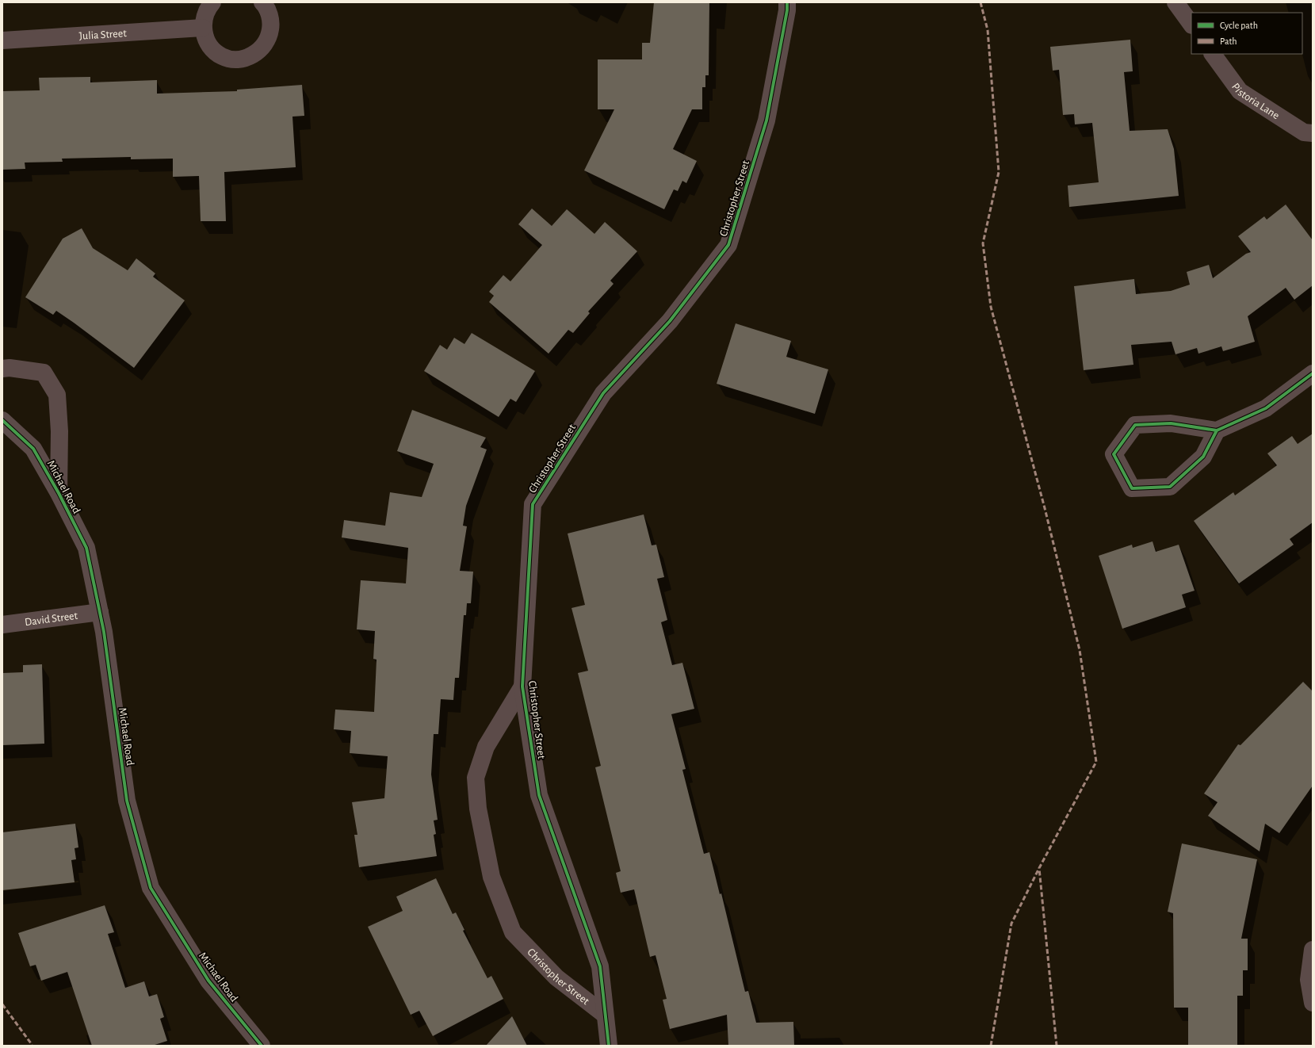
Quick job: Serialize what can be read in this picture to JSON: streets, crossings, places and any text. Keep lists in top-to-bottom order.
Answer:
{
  "streets": {
    "street": [
      "Julia Street",
      "Pistoria Lane",
      "Christopher Street",
      "Michael Road",
      "David Street"
    ]
  },
  "crossings": [
    ["Michael Road", "David Street"]
  ],
  "legend": ["Cycle path", "Path"]
}
